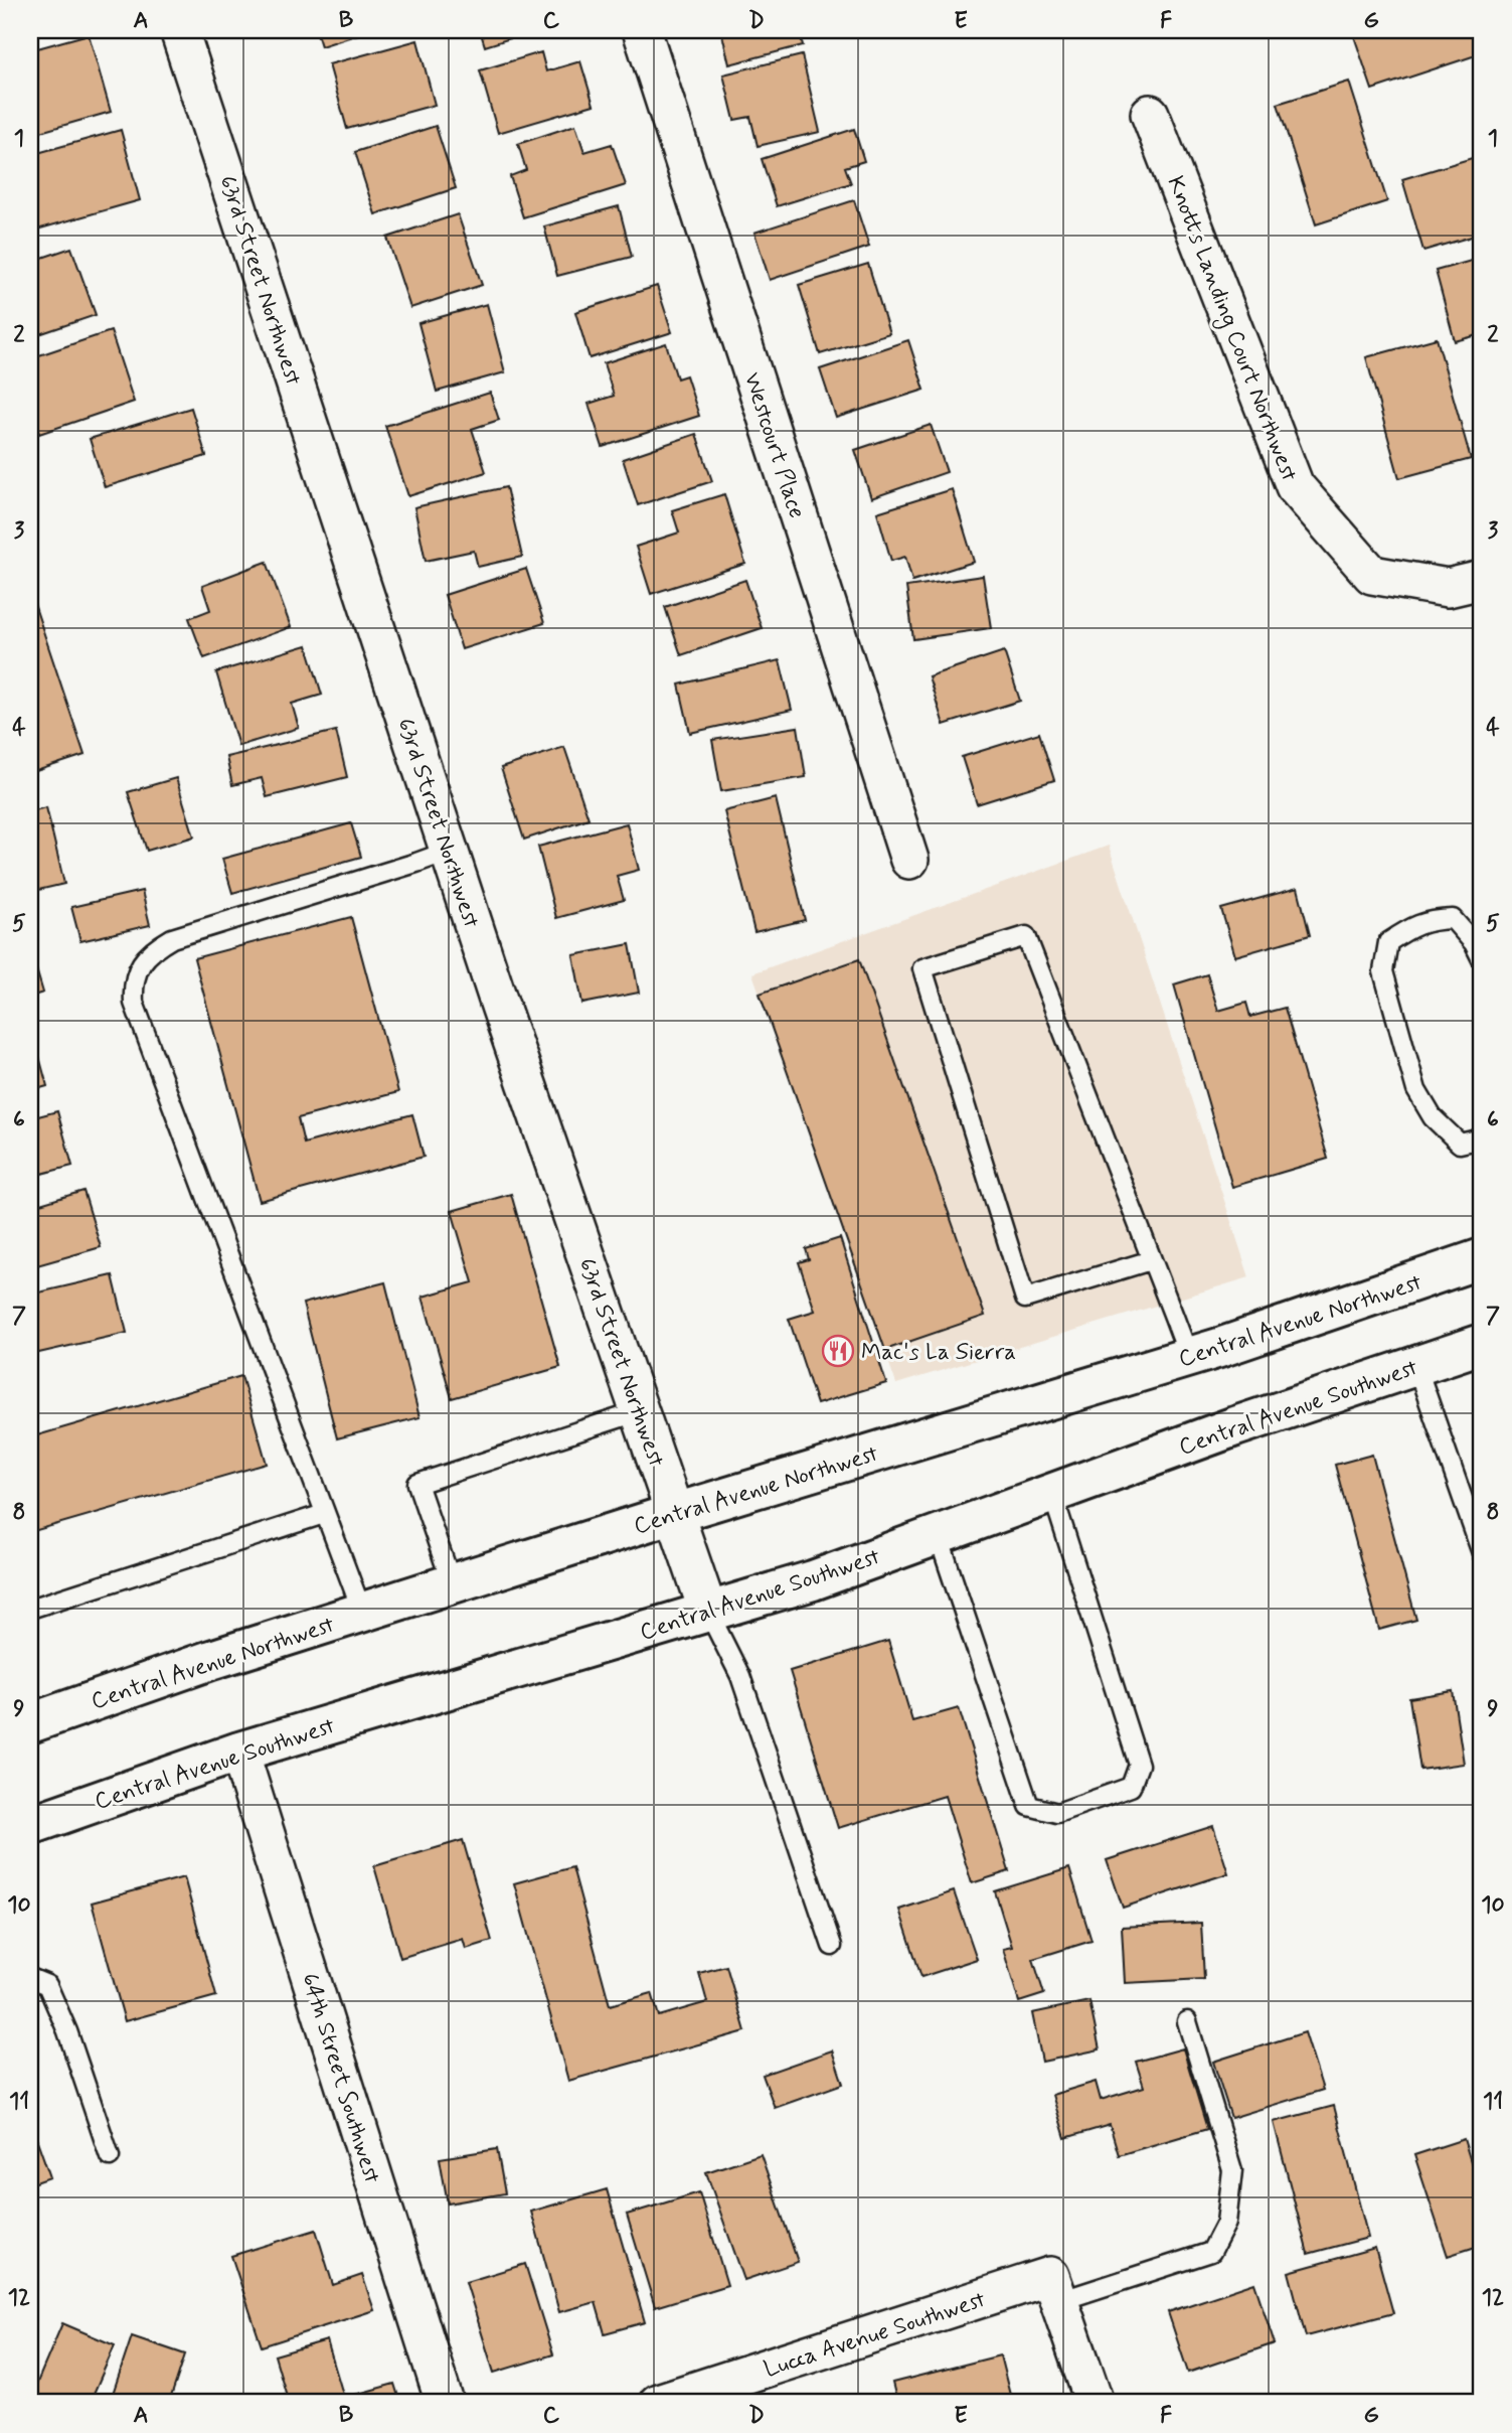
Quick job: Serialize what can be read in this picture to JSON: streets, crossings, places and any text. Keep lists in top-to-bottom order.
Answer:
{
  "streets": {
    "main road": ["Central Avenue Northwest", "Central Avenue Southwest"],
    "street": [
      "63rd Street Northwest",
      "Knotts Landing Court Northwest",
      "Westcourt Place",
      "64th Street Southwest",
      "Lucca Avenue Southwest"
    ]
  },
  "crossings": [
    ["63rd Street Northwest", "Central Avenue Northwest"],
    ["63rd Street Northwest", "Central Avenue Southwest"],
    ["Central Avenue Southwest", "64th Street Southwest"]
  ],
  "places": {
    "restaurant": ["Mac's La Sierra"]
  },
  "grid": {
    "columns": [
      "A",
      "B",
      "C",
      "D",
      "E",
      "F",
      "G"
    ],
    "rows": [
      "1",
      "2",
      "3",
      "4",
      "5",
      "6",
      "7",
      "8",
      "9",
      "10",
      "11",
      "12"
    ]
  }
}
